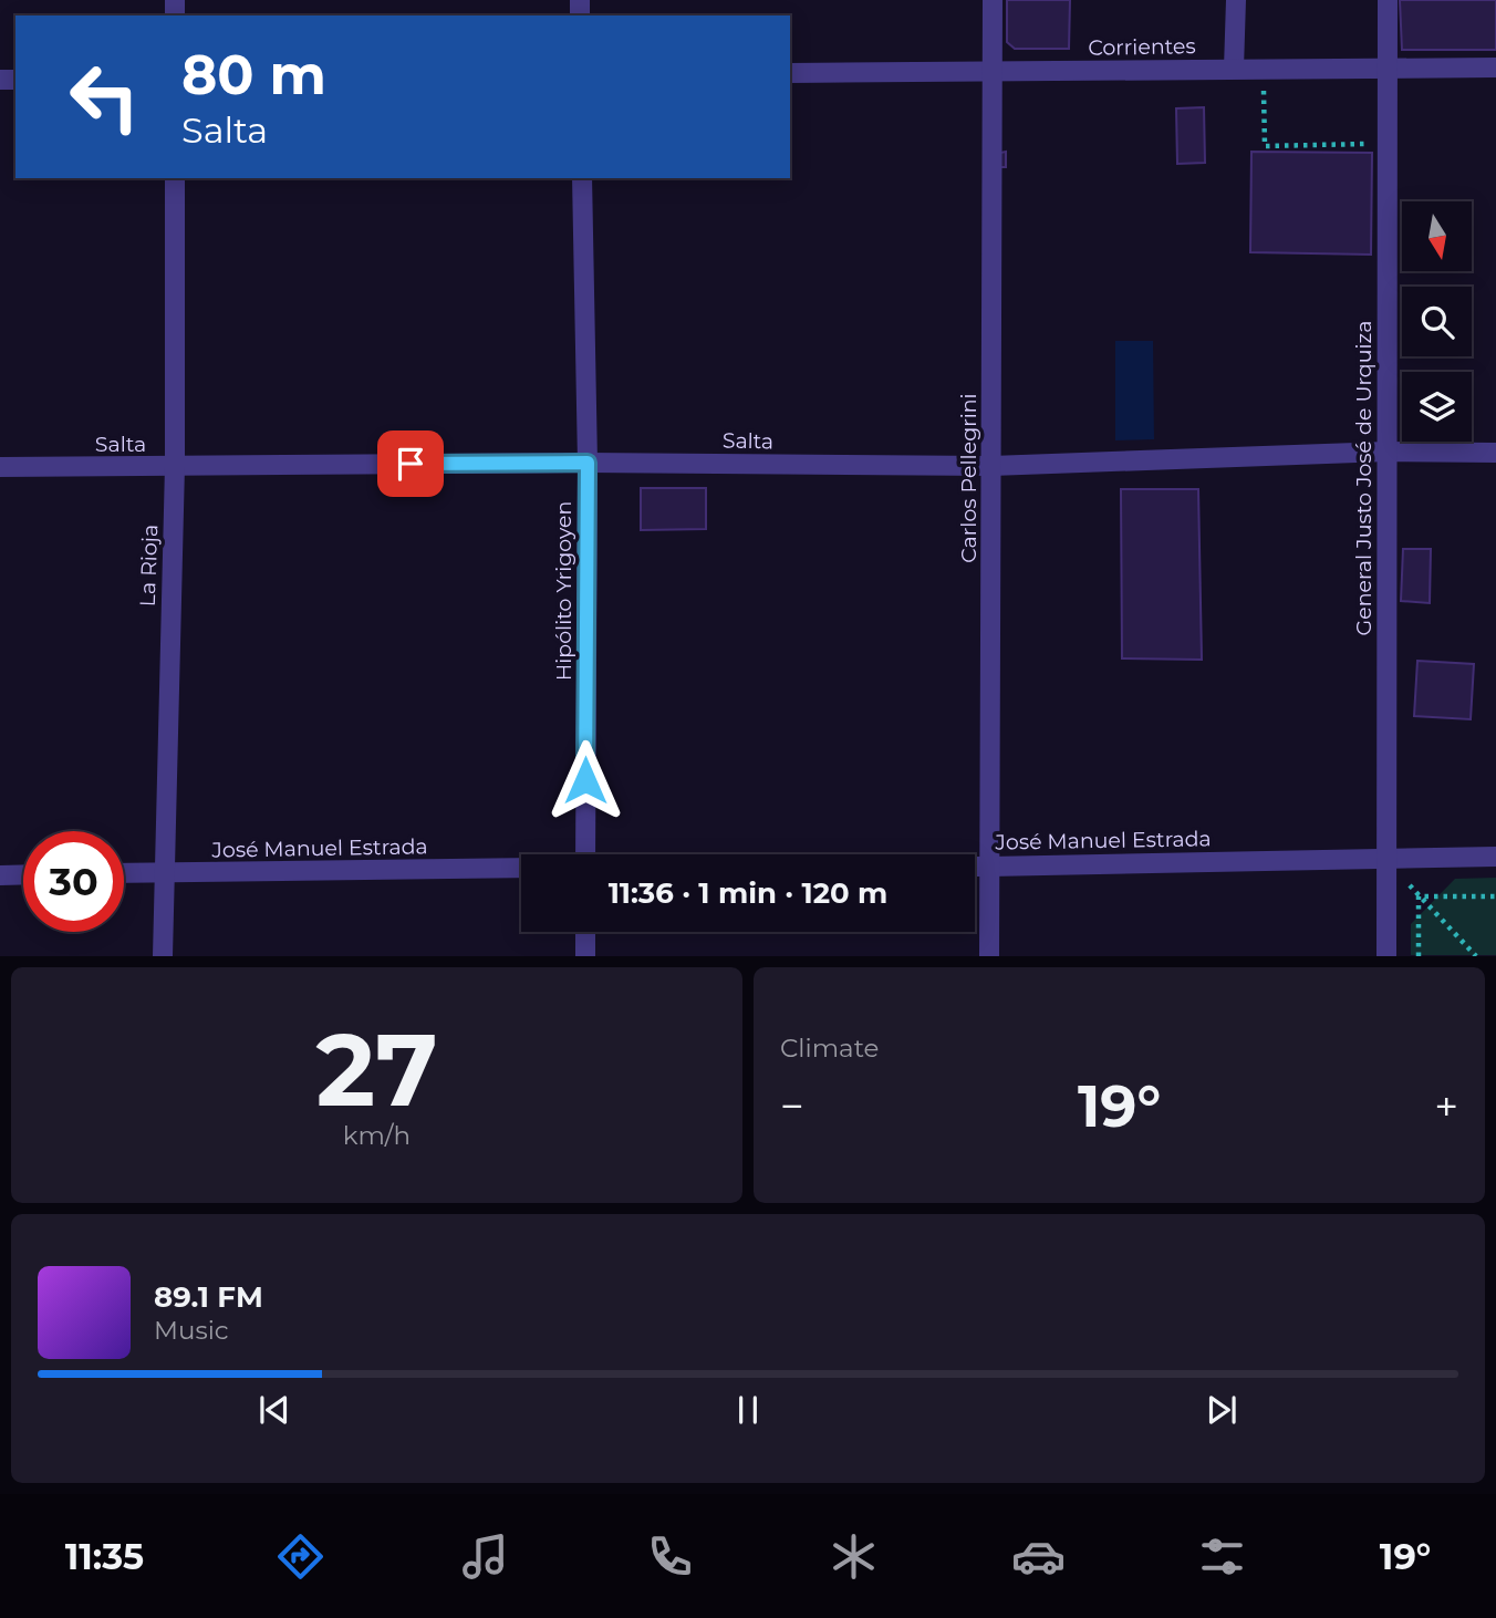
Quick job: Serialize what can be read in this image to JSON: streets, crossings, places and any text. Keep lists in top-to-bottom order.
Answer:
{
  "streets": {
    "street": [
      "Corrientes",
      "Salta",
      "Carlos Pellegrini",
      "General Justo José de Urquiza",
      "La Rioja",
      "Hipólito Yrigoyen",
      "José Manuel Estrada"
    ]
  },
  "crossings": [
    ["Corrientes", "Carlos Pellegrini"],
    ["Corrientes", "General Justo José de Urquiza"],
    ["Salta", "Carlos Pellegrini"],
    ["Salta", "General Justo José de Urquiza"],
    ["Salta", "La Rioja"],
    ["Salta", "Hipólito Yrigoyen"],
    ["Carlos Pellegrini", "José Manuel Estrada"],
    ["General Justo José de Urquiza", "José Manuel Estrada"],
    ["La Rioja", "José Manuel Estrada"]
  ],
  "north": "bottom",
  "page": {
    "turn": ["80 m", "Salta"],
    "limit": "30",
    "trip": "11:36 · 1 min · 120 m",
    "tile": [
      ["27", "km/h"],
      "Climate"
    ],
    "heat": ["−", "19°", "+"],
    "song": ["89.1 FM", "Music"],
    "tabs": ["11:35", "19°"]
  }
}
